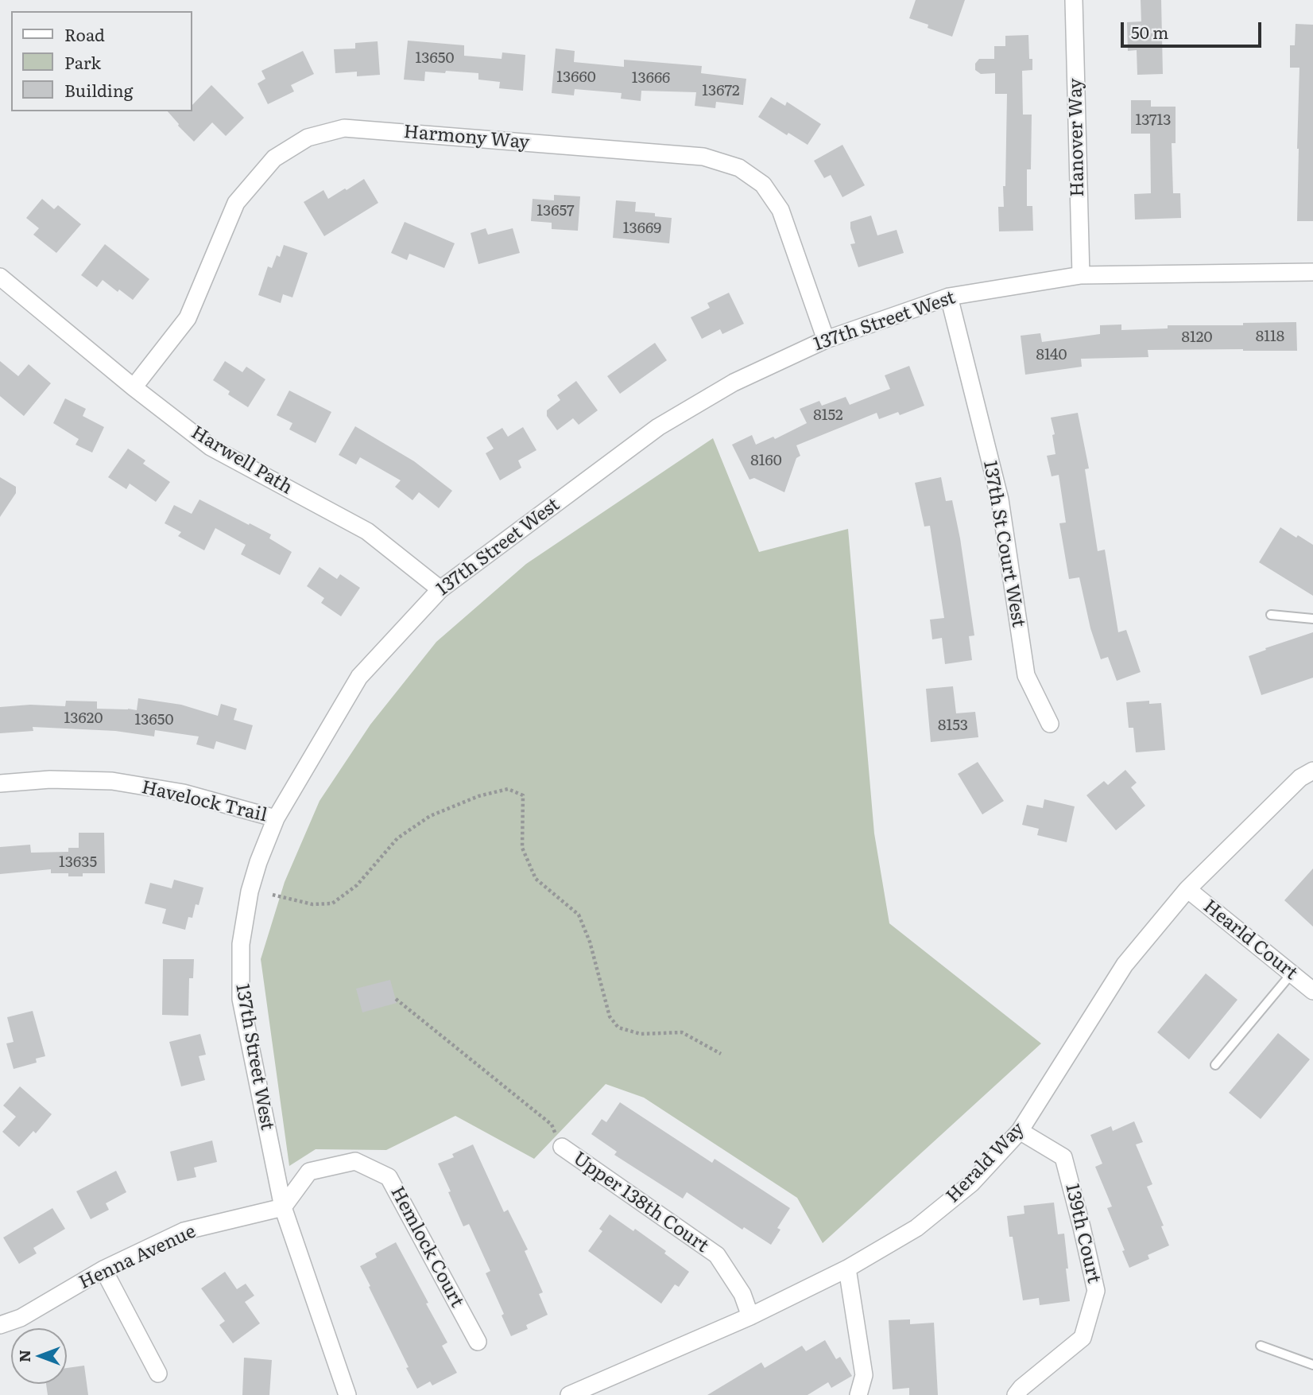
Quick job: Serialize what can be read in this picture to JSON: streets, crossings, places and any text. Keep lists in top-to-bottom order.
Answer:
{
  "streets": {
    "street": [
      "Harmony Way",
      "Hanover Way",
      "137th Street West",
      "Harwell Path",
      "137th St Court West",
      "Havelock Trail",
      "Hearld Court",
      "Herald Way",
      "Upper 138th Court",
      "139th Court",
      "Hemlock Court",
      "Henna Avenue"
    ]
  },
  "crossings": [
    ["Harmony Way", "137th Street West"],
    ["Harmony Way", "Harwell Path"],
    ["Hanover Way", "137th Street West"],
    ["137th Street West", "Harwell Path"],
    ["137th Street West", "137th St Court West"],
    ["137th Street West", "Havelock Trail"],
    ["137th Street West", "Hemlock Court"],
    ["137th Street West", "Henna Avenue"],
    ["Hearld Court", "Herald Way"],
    ["Herald Way", "Upper 138th Court"],
    ["Herald Way", "139th Court"],
    ["Hemlock Court", "Henna Avenue"]
  ],
  "house_numbers": [
    "13650",
    "13660",
    "13666",
    "13672",
    "13713",
    "13657",
    "13669",
    "8118",
    "8120",
    "8140",
    "8152",
    "8160",
    "13620",
    "13650",
    "8153",
    "13635"
  ],
  "legend": ["Road", "Park", "Building"],
  "scale_bar": "50 m",
  "north": "left"
}
